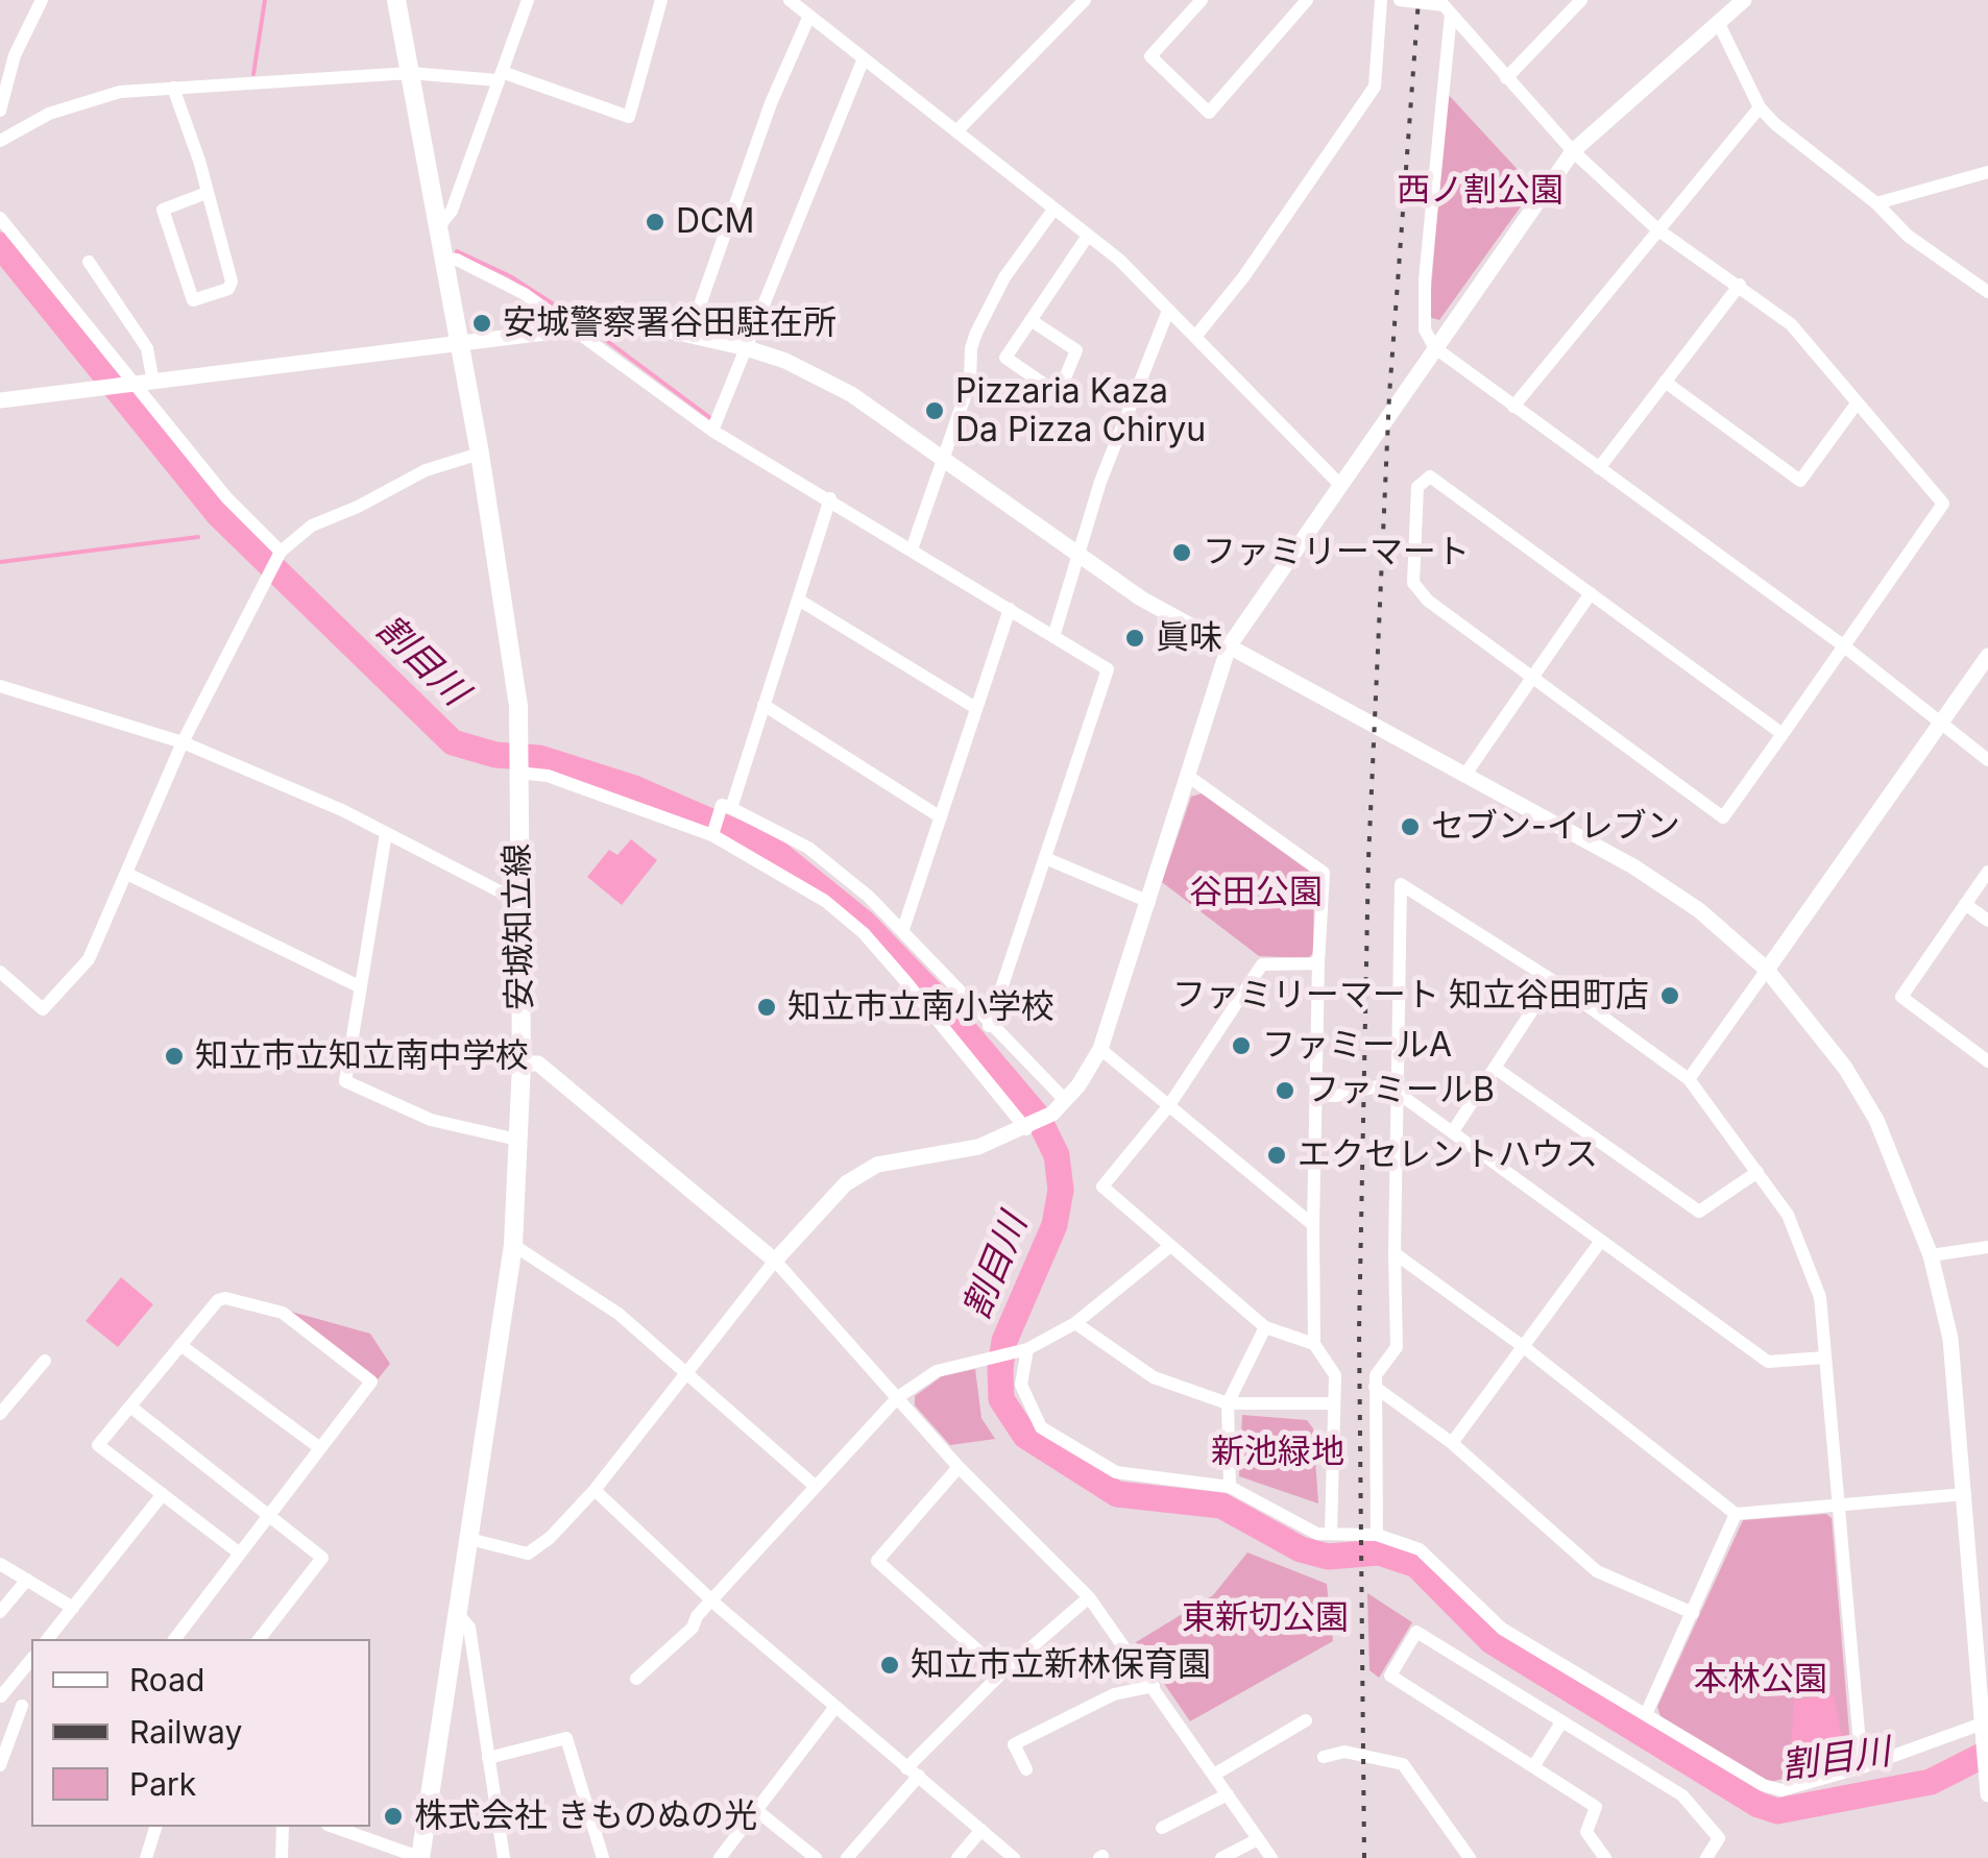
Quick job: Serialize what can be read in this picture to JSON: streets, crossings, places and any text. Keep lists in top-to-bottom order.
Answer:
{
  "streets": {
    "main road": ["安城知立線"]
  },
  "water": ["割目川"],
  "parks": [
    "西ノ割公園",
    "谷田公園",
    "新池緑地",
    "東新切公園",
    "本林公園"
  ],
  "places": [
    "DCM",
    "安城警察署谷田駐在所",
    "Pizzaria Kaza Da Pizza Chiryu",
    "ファミリーマート",
    "眞味",
    "セブン-イレブン",
    "ファミリーマート 知立谷田町店",
    "知立市立南小学校",
    "ファミールA",
    "知立市立知立南中学校",
    "ファミールB",
    "エクセレントハウス",
    "知立市立新林保育園",
    "株式会社 きものぬの光"
  ],
  "legend": ["Road", "Railway", "Park"]
}
